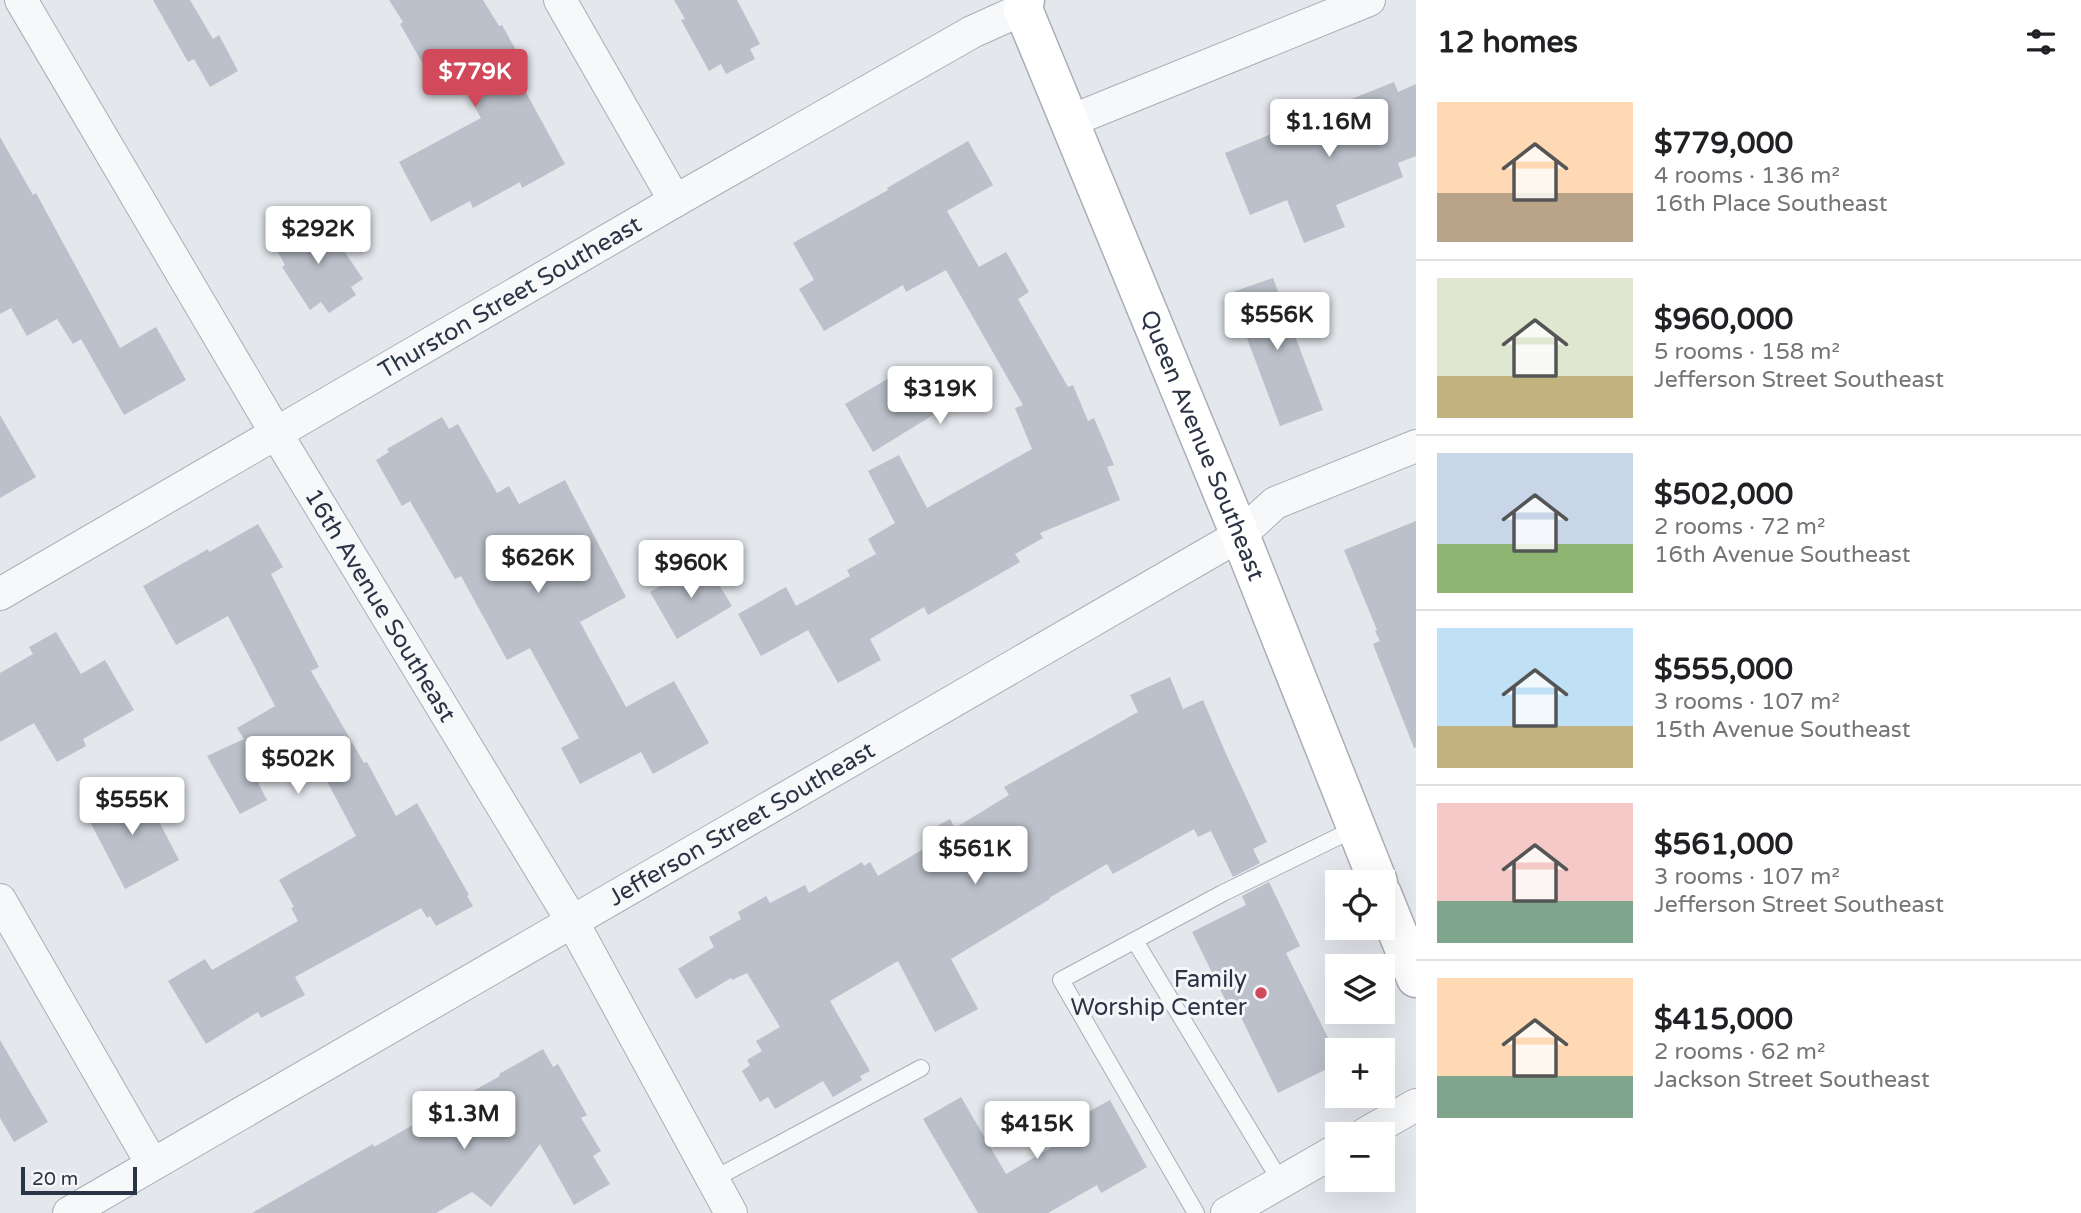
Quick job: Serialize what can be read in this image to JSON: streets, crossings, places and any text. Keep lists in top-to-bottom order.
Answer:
{
  "streets": {
    "main road": ["Queen Avenue Southeast"],
    "street": ["Thurston Street Southeast", "16th Avenue Southeast", "Jefferson Street Southeast"]
  },
  "crossings": [
    ["Thurston Street Southeast", "Queen Avenue Southeast"],
    ["Thurston Street Southeast", "16th Avenue Southeast"],
    ["Queen Avenue Southeast", "Jefferson Street Southeast"],
    ["16th Avenue Southeast", "Jefferson Street Southeast"]
  ],
  "places": ["Family Worship Center"],
  "scale_bar": "20 m",
  "page": {
    "heading": "12 homes",
    "price": [
      "$779K",
      "$1.16M",
      "$292K",
      "$556K",
      "$319K",
      "$626K",
      "$960K",
      "$502K",
      "$555K",
      "$561K",
      "$1.3M",
      "$415K"
    ],
    "list": [
      {
        "name": "$779,000",
        "note": "4 rooms · 136 m² · 16th Place Southeast"
      },
      {
        "name": "$960,000",
        "note": "5 rooms · 158 m² · Jefferson Street Southeast"
      },
      {
        "name": "$502,000",
        "note": "2 rooms · 72 m² · 16th Avenue Southeast"
      },
      {
        "name": "$555,000",
        "note": "3 rooms · 107 m² · 15th Avenue Southeast"
      },
      {
        "name": "$561,000",
        "note": "3 rooms · 107 m² · Jefferson Street Southeast"
      },
      {
        "name": "$415,000",
        "note": "2 rooms · 62 m² · Jackson Street Southeast"
      }
    ],
    "map_buttons": ["+", "−"],
    "scale": "20 m"
  }
}
